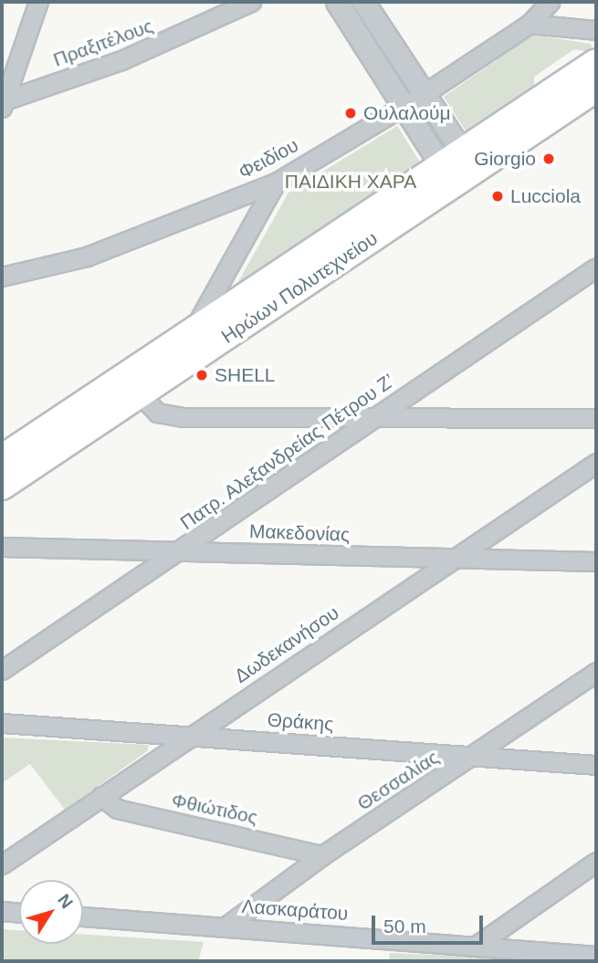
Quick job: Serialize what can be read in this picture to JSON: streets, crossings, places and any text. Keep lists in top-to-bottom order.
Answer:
{
  "streets": {
    "main road": ["Ηρώων Πολυτεχνείου"],
    "street": [
      "Πραξιτέλους",
      "Φειδίου",
      "Πατρ. Αλεξανδρείας Πέτρου Ζ’",
      "Μακεδονίας",
      "Δωδεκανήσου",
      "Θράκης",
      "Θεσσαλίας",
      "Φθιώτιδος",
      "Λασκαράτου"
    ]
  },
  "crossings": [
    ["Φειδίου", "Ηρώων Πολυτεχνείου"],
    ["Πατρ. Αλεξανδρείας Πέτρου Ζ’", "Μακεδονίας"],
    ["Μακεδονίας", "Δωδεκανήσου"],
    ["Δωδεκανήσου", "Θράκης"],
    ["Δωδεκανήσου", "Φθιώτιδος"],
    ["Θράκης", "Θεσσαλίας"],
    ["Θεσσαλίας", "Φθιώτιδος"],
    ["Θεσσαλίας", "Λασκαράτου"]
  ],
  "parks": ["ΠΑΙΔΙΚΗ ΧΑΡΑ"],
  "places": [
    "Ουλαλούμ",
    "Giorgio",
    "Lucciola",
    "SHELL"
  ],
  "scale_bar": "50 m",
  "north": "top right"
}
